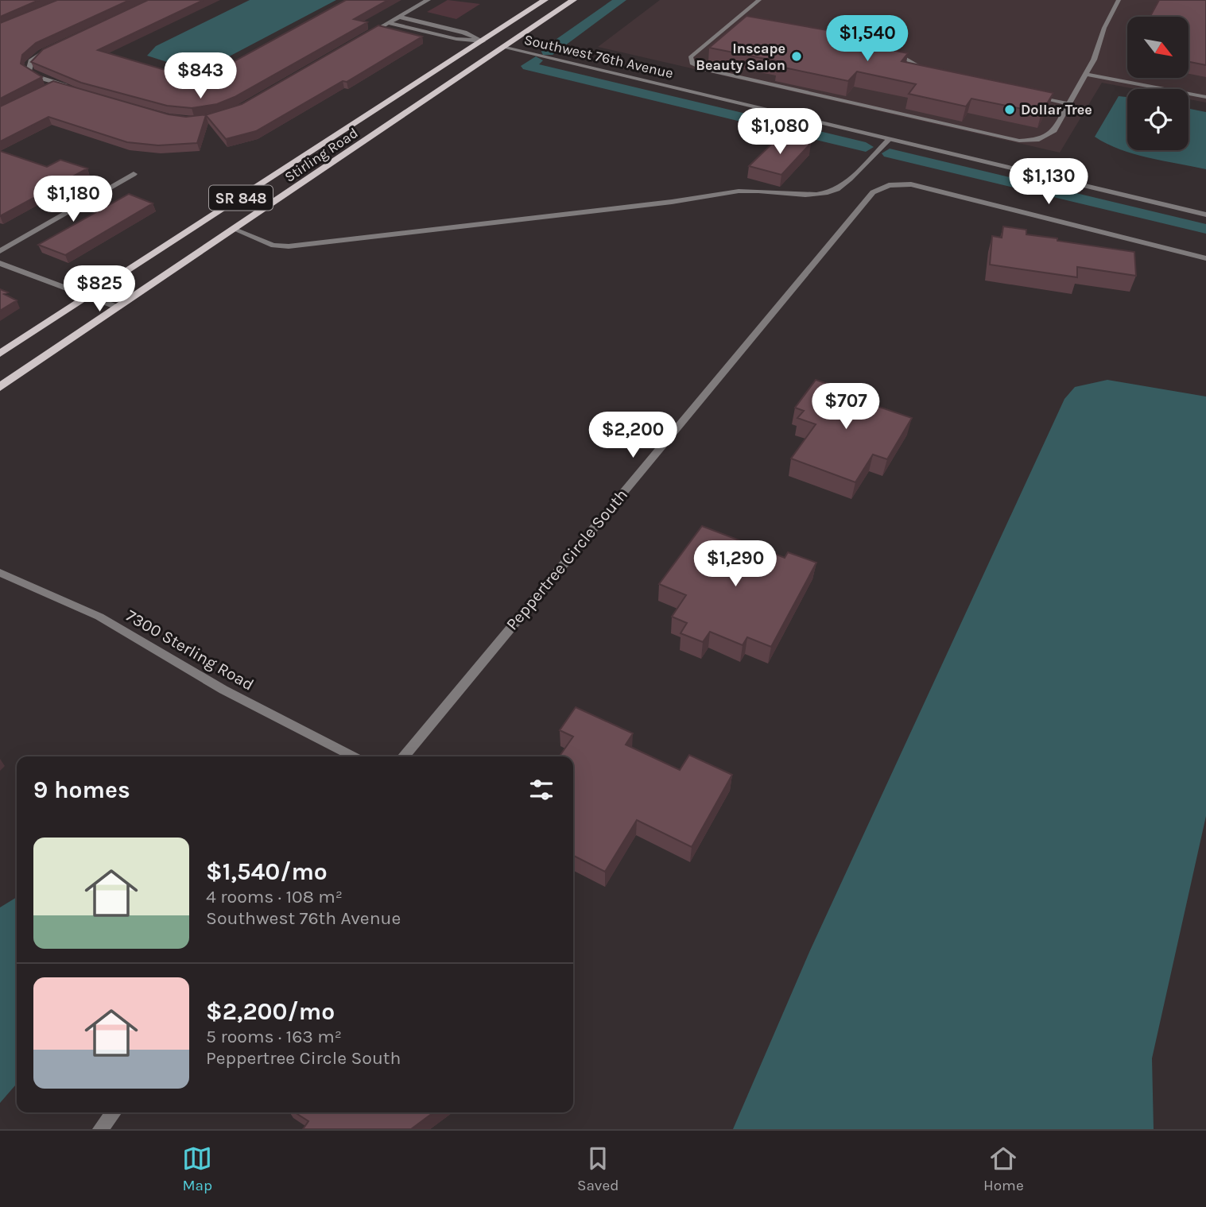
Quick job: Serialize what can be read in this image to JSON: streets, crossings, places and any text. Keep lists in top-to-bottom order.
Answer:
{
  "streets": {
    "main road": ["Stirling Road", "SR 848"],
    "street": ["Southwest 76th Avenue", "Peppertree Circle South"],
    "lane": ["7300 Sterling Road"]
  },
  "crossings": [
    ["Southwest 76th Avenue", "Stirling Road"]
  ],
  "places": ["Inscape Beauty Salon", "Dollar Tree"],
  "north": "bottom right",
  "page": {
    "price": [
      "$1,540",
      "$843",
      "$1,080",
      "$1,130",
      "$1,180",
      "$825",
      "$707",
      "$2,200",
      "$1,290"
    ],
    "heading": "9 homes",
    "list": [
      {
        "name": "$1,540/mo",
        "note": "4 rooms · 108 m² · Southwest 76th Avenue"
      },
      {
        "name": "$2,200/mo",
        "note": "5 rooms · 163 m² · Peppertree Circle South"
      }
    ],
    "tabs": ["Map", "Saved", "Home"]
  }
}
